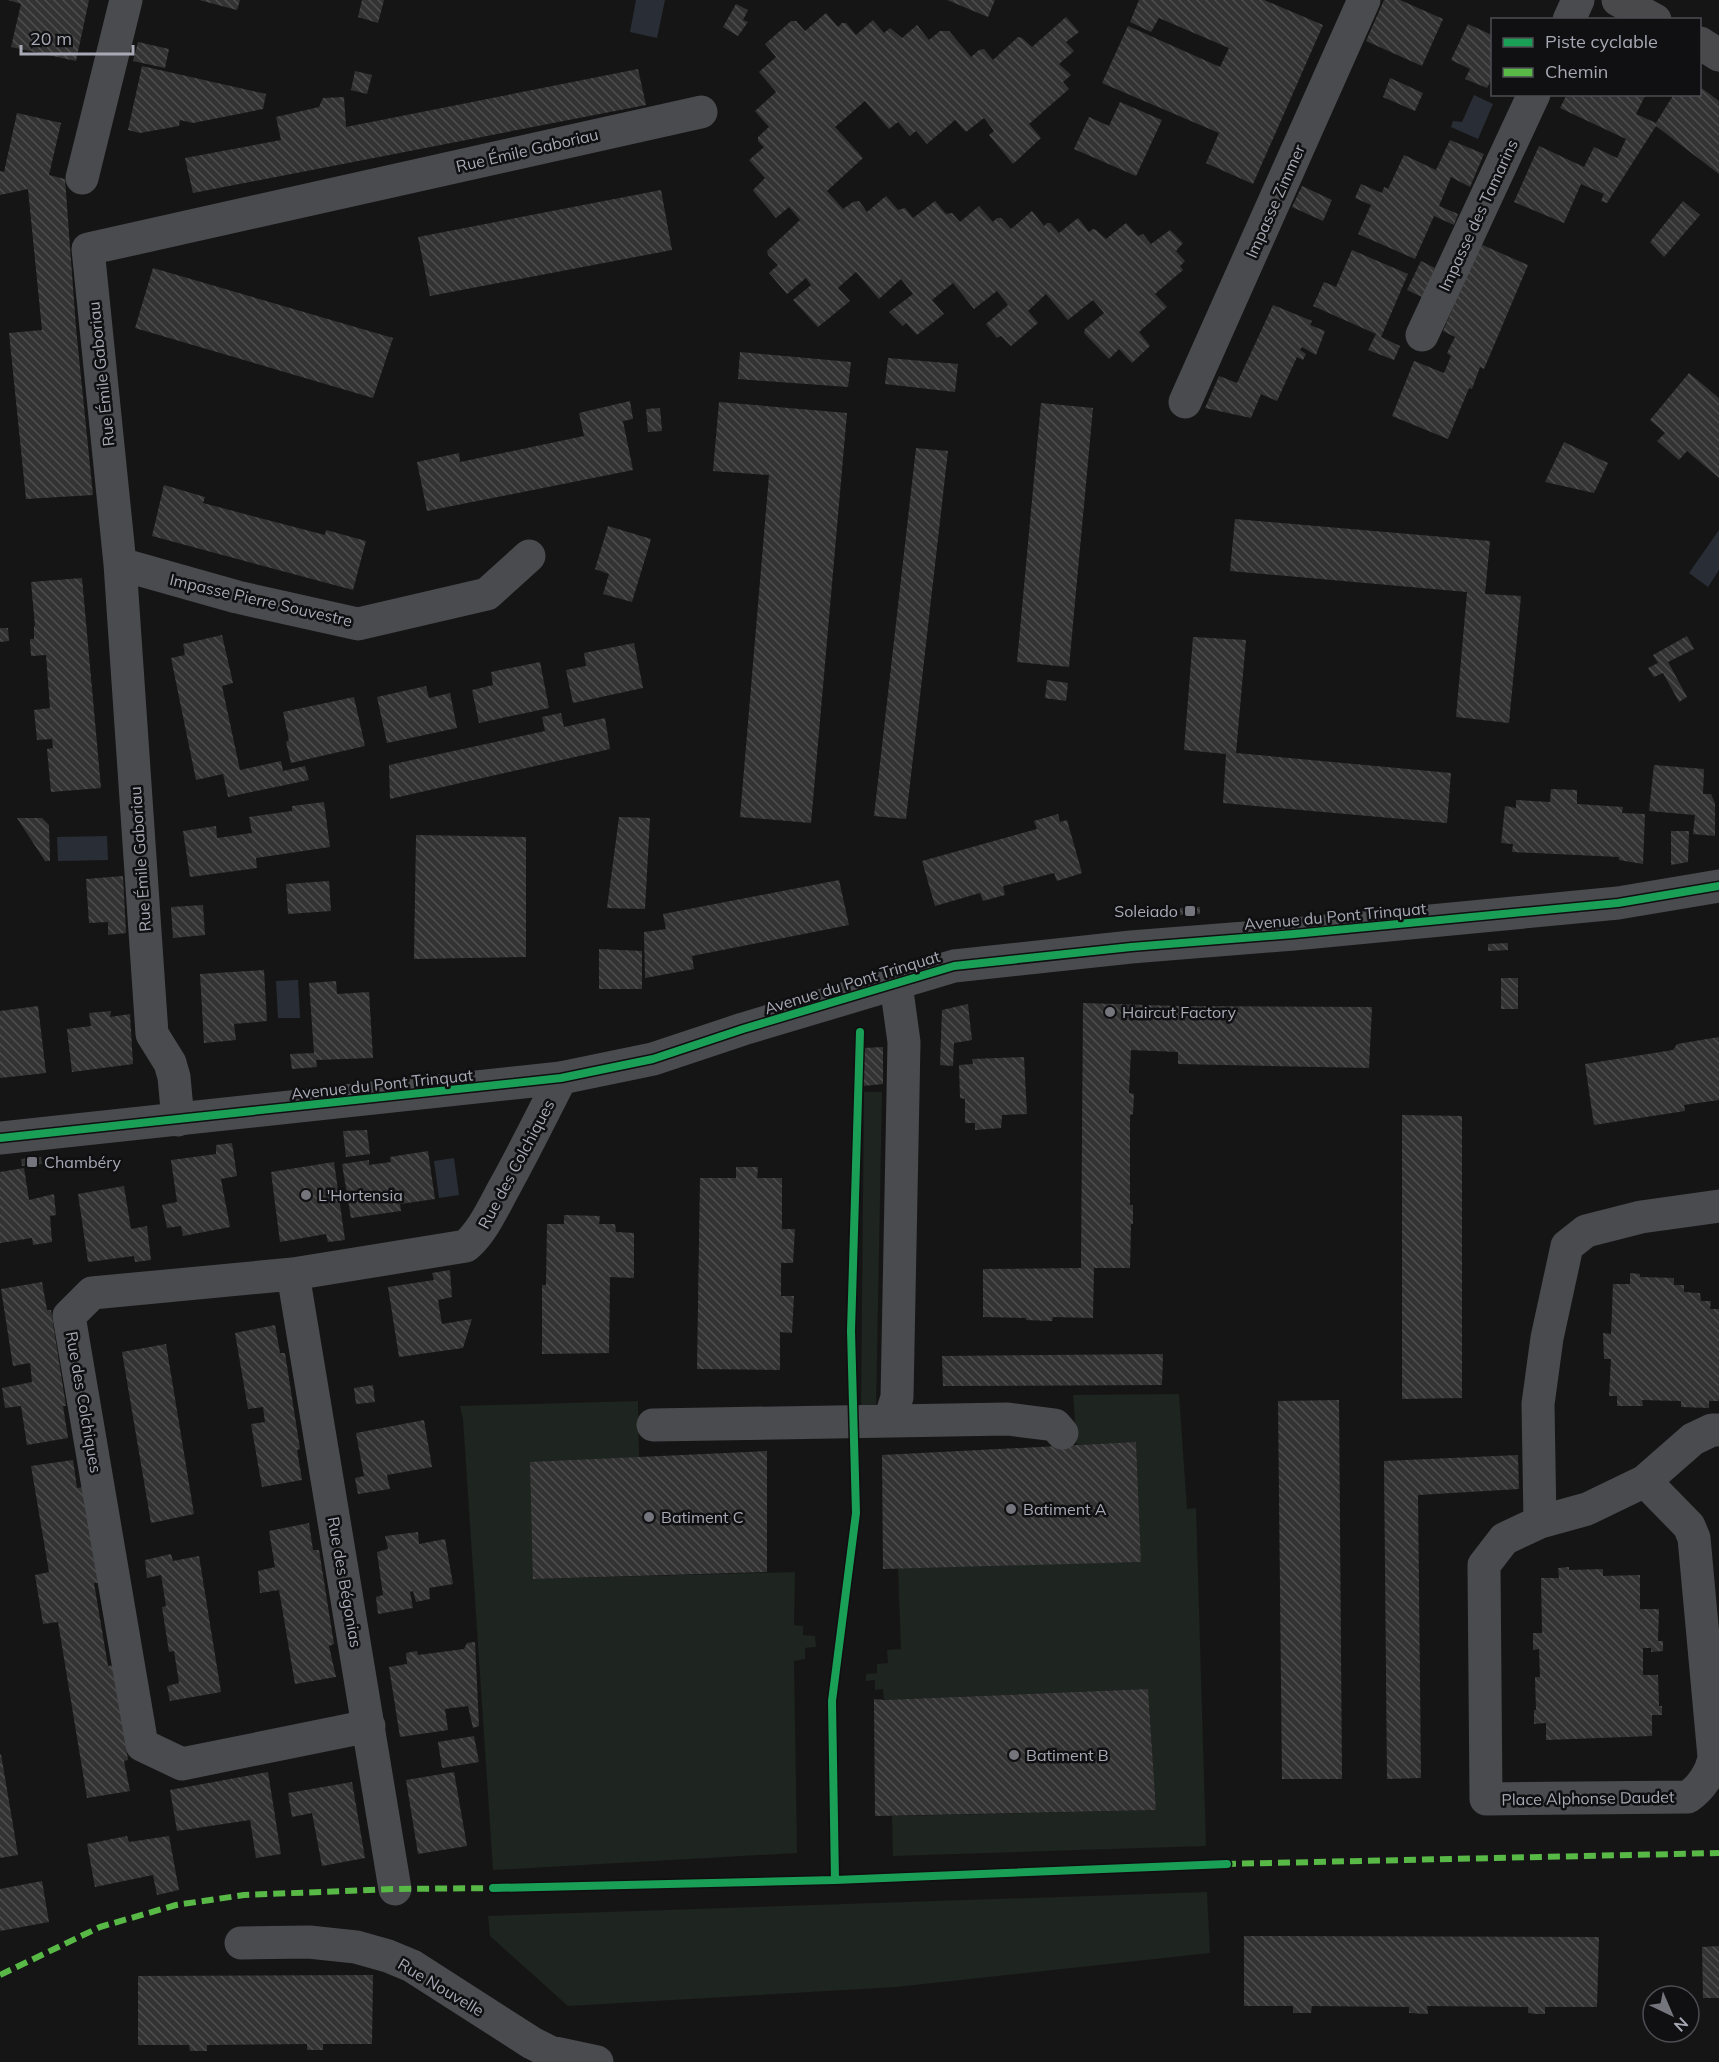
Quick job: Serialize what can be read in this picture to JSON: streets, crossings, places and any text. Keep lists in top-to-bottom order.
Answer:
{
  "streets": {
    "street": [
      "Rue Émile Gaboriau",
      "Impasse Zimmer",
      "Impasse des Tamarins",
      "Impasse Pierre Souvestre",
      "Avenue du Pont Trinquat",
      "Rue des Colchiques",
      "Rue des Bégonias",
      "Place Alphonse Daudet",
      "Rue Nouvelle"
    ]
  },
  "crossings": [
    ["Rue Émile Gaboriau", "Impasse Pierre Souvestre"],
    ["Rue Émile Gaboriau", "Avenue du Pont Trinquat"],
    ["Avenue du Pont Trinquat", "Rue des Colchiques"],
    ["Rue des Colchiques", "Rue des Bégonias"]
  ],
  "places": {
    "transit": ["Soleiado", "Chambéry"],
    "other": [
      "Haircut Factory",
      "L'Hortensia",
      "Batiment A",
      "Batiment C",
      "Batiment B"
    ]
  },
  "legend": ["Piste cyclable", "Chemin"],
  "scale_bar": "20 m",
  "north": "bottom right"
}
